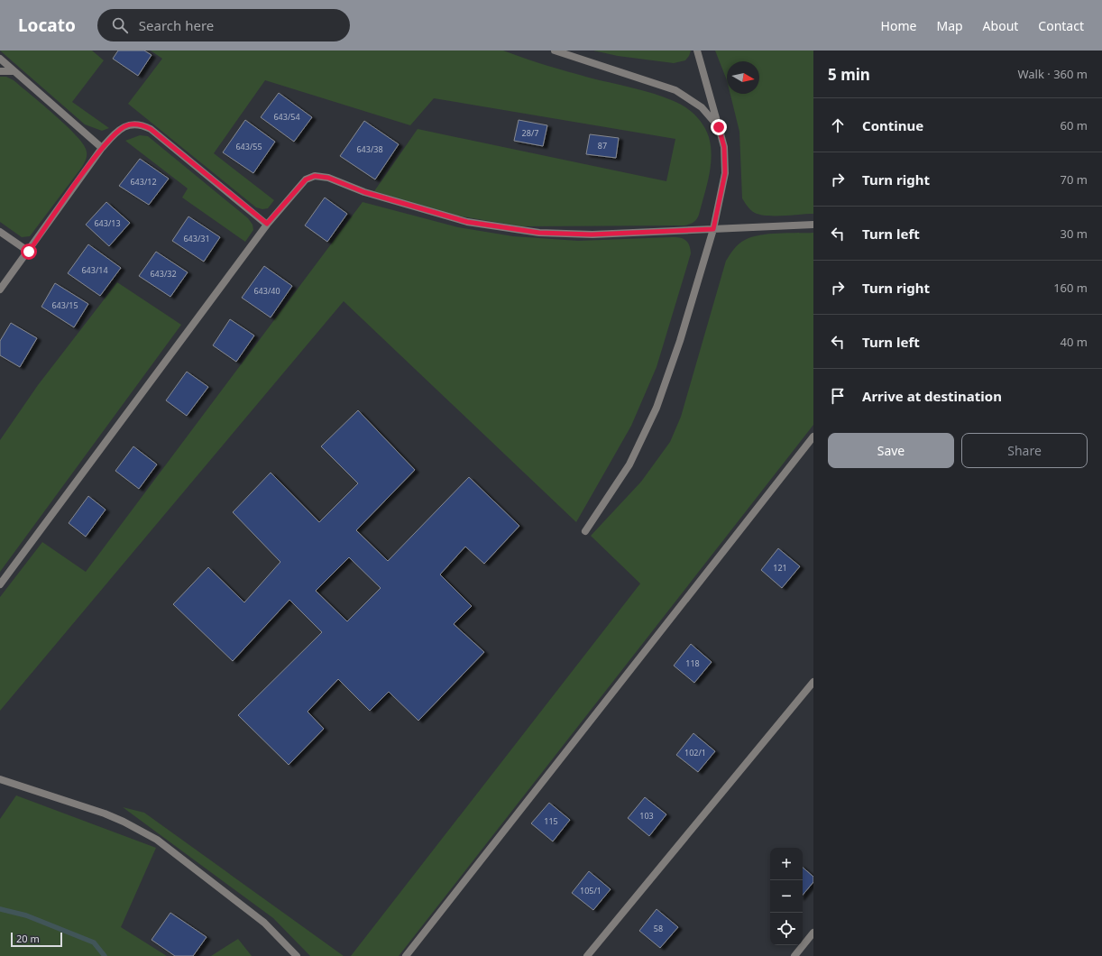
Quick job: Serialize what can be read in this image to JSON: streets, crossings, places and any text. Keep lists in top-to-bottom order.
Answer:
{
  "house_numbers": [
    "643/54",
    "28/7",
    "87",
    "643/55",
    "643/38",
    "643/12",
    "643/13",
    "643/31",
    "643/14",
    "643/32",
    "643/40",
    "643/15",
    "121",
    "118",
    "102/1",
    "103",
    "115",
    "105/1",
    "58"
  ],
  "scale_bar": "20 m",
  "north": "right",
  "page": {
    "header": "Locato",
    "search": "Search here",
    "nav": [
      "Home",
      "Map",
      "About",
      "Contact"
    ],
    "heading": ["5 min", "Walk · 360 m"],
    "list": [
      ["Continue", "60 m"],
      ["Turn right", "70 m"],
      ["Turn left", "30 m"],
      ["Turn right", "160 m"],
      ["Turn left", "40 m"],
      "Arrive at destination"
    ],
    "buttons": ["Save", "Share"],
    "map_buttons": ["+", "−"],
    "scale": "20 m"
  }
}
